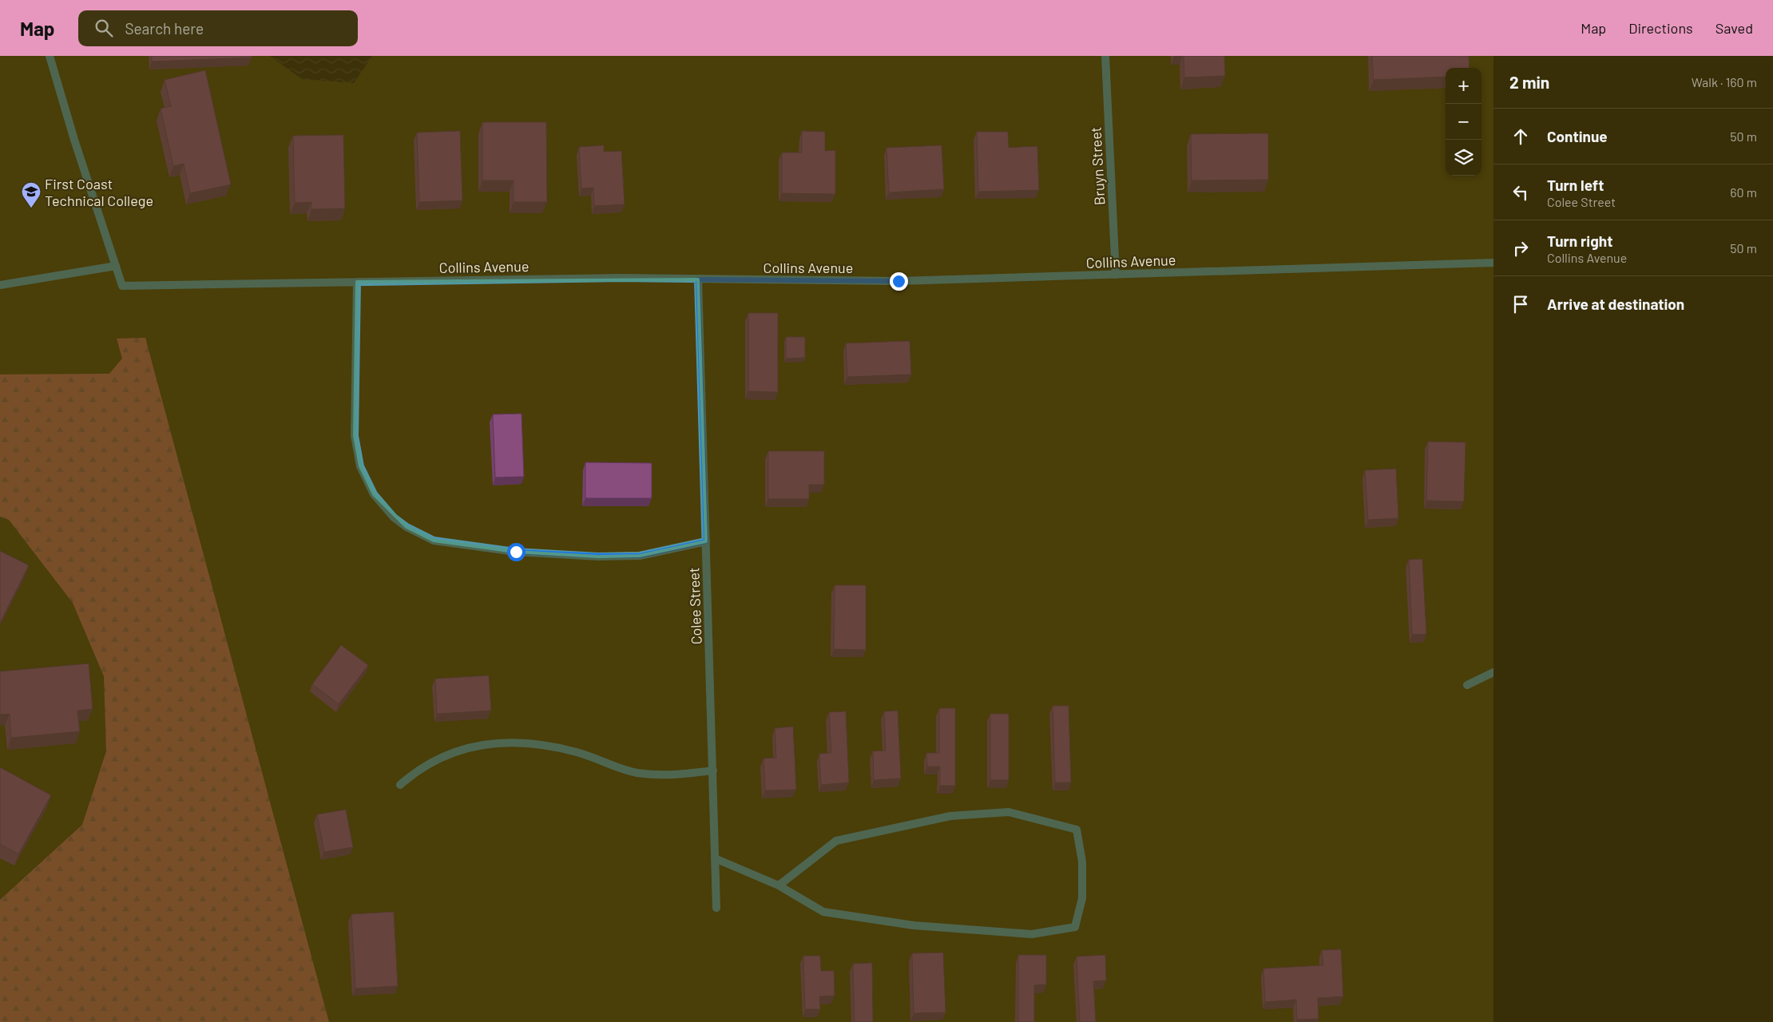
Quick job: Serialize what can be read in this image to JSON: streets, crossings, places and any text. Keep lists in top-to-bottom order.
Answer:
{
  "streets": {
    "street": ["Bruyn Street", "Collins Avenue", "Colee Street"]
  },
  "crossings": [
    ["Bruyn Street", "Collins Avenue"],
    ["Collins Avenue", "Colee Street"]
  ],
  "places": {
    "school or university": ["First Coast Technical College"]
  },
  "page": {
    "header": "Map",
    "search": "Search here",
    "nav": ["Map", "Directions", "Saved"],
    "heading": ["2 min", "Walk · 160 m"],
    "map_buttons": ["+", "−"],
    "list": [
      ["Continue", "50 m"],
      ["Turn left", "Colee Street", "60 m"],
      ["Turn right", "Collins Avenue", "50 m"],
      "Arrive at destination"
    ]
  }
}
